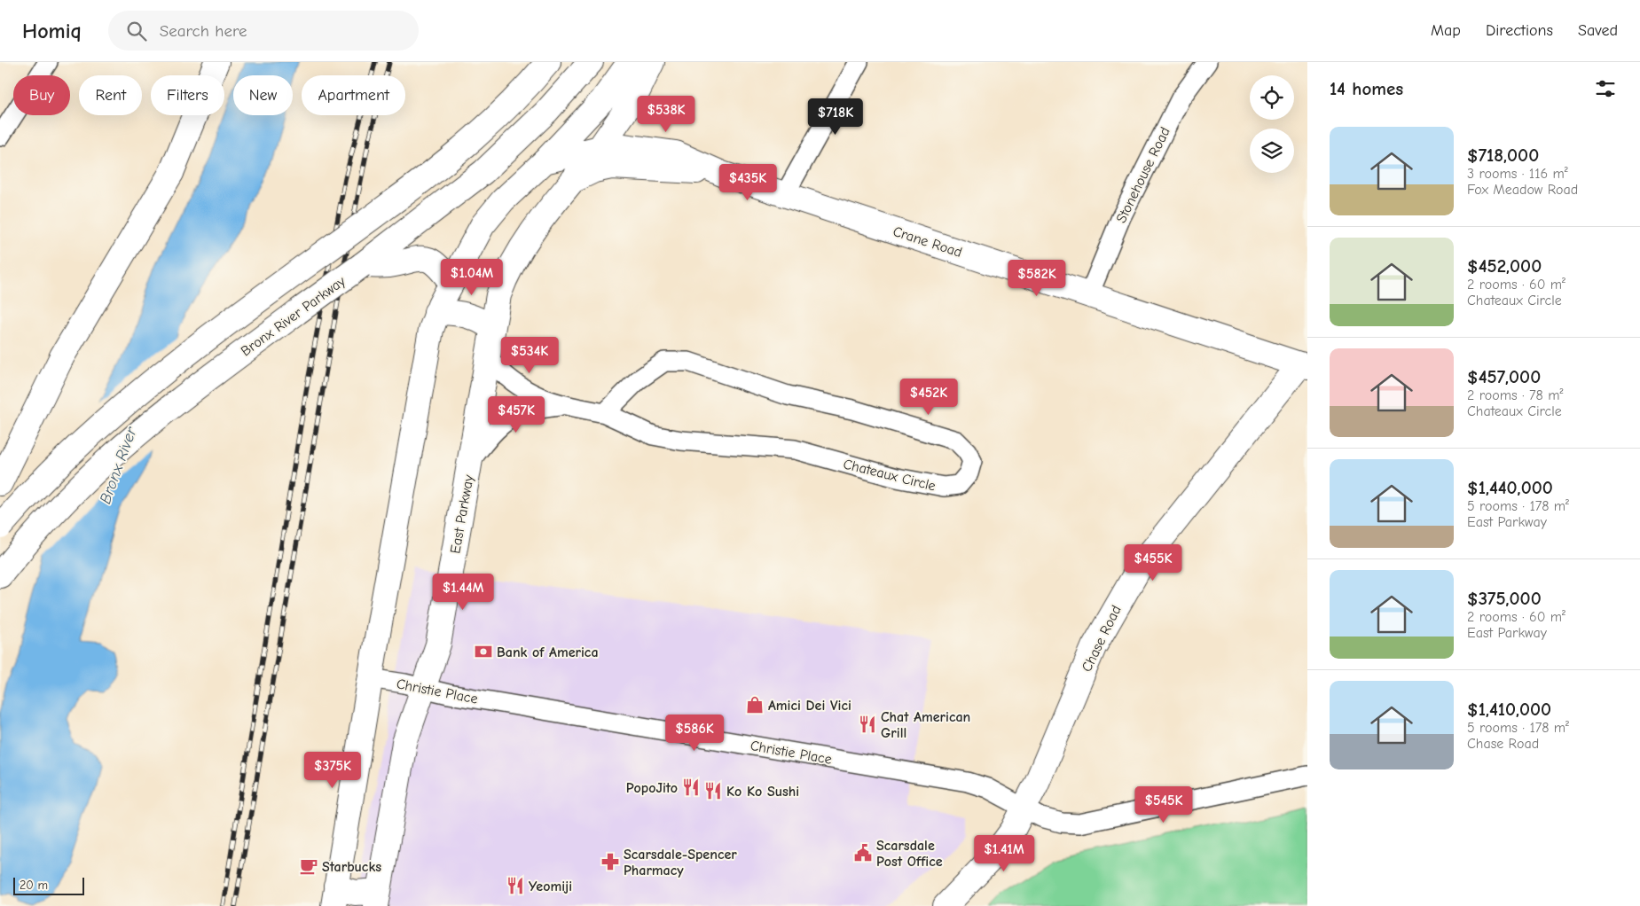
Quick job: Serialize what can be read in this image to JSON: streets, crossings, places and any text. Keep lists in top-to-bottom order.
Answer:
{
  "streets": {
    "main road": [
      "Crane Road",
      "Bronx River Parkway",
      "East Parkway",
      "Chase Road"
    ],
    "street": ["Stonehouse Road", "Chateaux Circle", "Christie Place"]
  },
  "crossings": [
    ["Stonehouse Road", "Crane Road"],
    ["Crane Road", "East Parkway"],
    ["Crane Road", "Chase Road"],
    ["Chateaux Circle", "East Parkway"],
    ["East Parkway", "Christie Place"],
    ["Chase Road", "Christie Place"]
  ],
  "water": ["Bronx River"],
  "places": {
    "bank": ["Bank of America"],
    "shop": ["Amici Dei Vici"],
    "restaurant": [
      "Chat American Grill",
      "PopoJito",
      "Ko Ko Sushi",
      "Yeomiji"
    ],
    "public building": ["Scarsdale Post Office"],
    "pharmacy": ["Scarsdale-Spencer Pharmacy"],
    "cafe": ["Starbucks"]
  },
  "scale_bar": "20 m",
  "page": {
    "header": "Homiq",
    "search": "Search here",
    "nav": ["Map", "Directions", "Saved"],
    "heading": "14 homes",
    "chip": [
      "Buy",
      "Rent",
      "Filters",
      "New",
      "Apartment"
    ],
    "price": [
      "$538K",
      "$718K",
      "$435K",
      "$1.04M",
      "$582K",
      "$534K",
      "$452K",
      "$457K",
      "$455K",
      "$1.44M",
      "$586K",
      "$375K",
      "$545K",
      "$1.41M"
    ],
    "list": [
      {
        "name": "$718,000",
        "note": "3 rooms · 116 m² · Fox Meadow Road"
      },
      {
        "name": "$452,000",
        "note": "2 rooms · 60 m² · Chateaux Circle"
      },
      {
        "name": "$457,000",
        "note": "2 rooms · 78 m² · Chateaux Circle"
      },
      {
        "name": "$1,440,000",
        "note": "5 rooms · 178 m² · East Parkway"
      },
      {
        "name": "$375,000",
        "note": "2 rooms · 60 m² · East Parkway"
      },
      {
        "name": "$1,410,000",
        "note": "5 rooms · 178 m² · Chase Road"
      }
    ],
    "scale": "20 m"
  }
}
